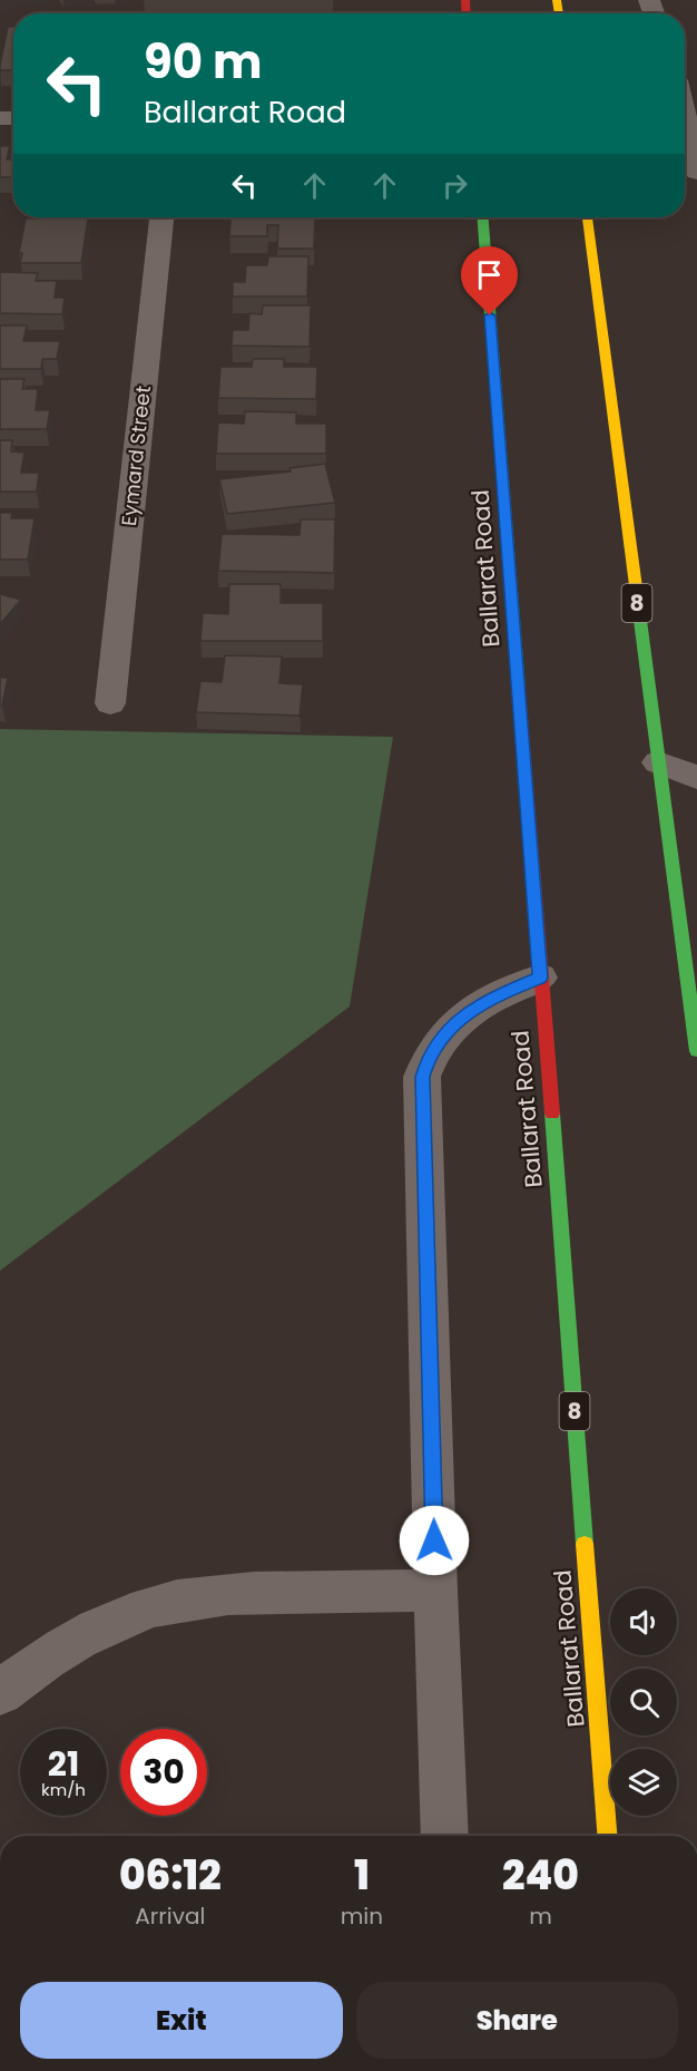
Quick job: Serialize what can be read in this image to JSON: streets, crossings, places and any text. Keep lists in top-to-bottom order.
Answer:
{
  "streets": {
    "highway": ["Ballarat Road", "8"],
    "street": ["Eymard Street"]
  },
  "page": {
    "turn": ["90 m", "Ballarat Road"],
    "speed": "21 km/h",
    "limit": "30",
    "eta": [
      "06:12",
      "Arrival",
      "1",
      "min",
      "240",
      "m"
    ],
    "buttons": ["Exit", "Share"]
  }
}
